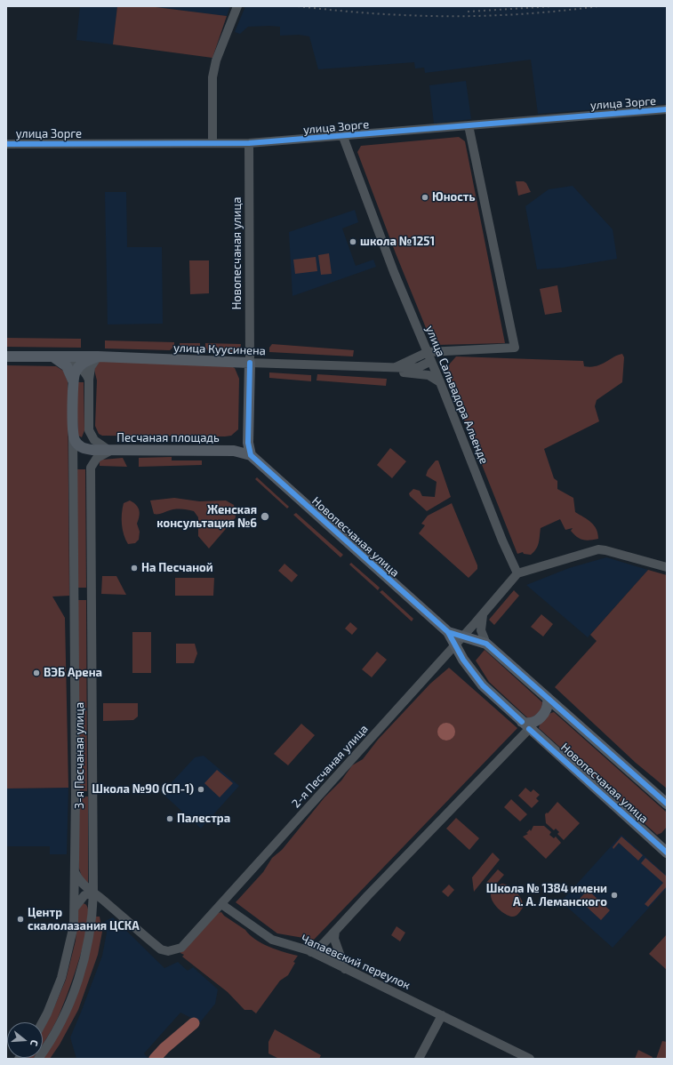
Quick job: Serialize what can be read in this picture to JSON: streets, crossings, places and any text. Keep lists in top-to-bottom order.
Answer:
{
  "streets": {
    "main road": ["Новопесчаная улица", "улица Куусинена", "Песчаная площадь"],
    "street": [
      "улица Зорге",
      "улица Сальвадора Альенде",
      "3-я Песчаная улица",
      "2-я Песчаная улица",
      "Чапаевский переулок"
    ]
  },
  "crossings": [
    ["улица Зорге", "Новопесчаная улица"],
    ["улица Зорге", "улица Сальвадора Альенде"],
    ["Новопесчаная улица", "улица Куусинена"],
    ["Новопесчаная улица", "Песчаная площадь"],
    ["Новопесчаная улица", "2-я Песчаная улица"],
    ["улица Куусинена", "улица Сальвадора Альенде"],
    ["улица Куусинена", "Песчаная площадь"],
    ["Песчаная площадь", "3-я Песчаная улица"],
    ["2-я Песчаная улица", "Чапаевский переулок"]
  ],
  "places": [
    "Юность",
    "школа №1251",
    "Женская консультация №6",
    "На Песчаной",
    "ВЭБ Арена",
    "Школа №90 (СП-1)",
    "Палестра",
    "Школа № 1384 имени А. А. Леманского",
    "Центр скалолазания ЦСКА"
  ],
  "north": "right"
}
